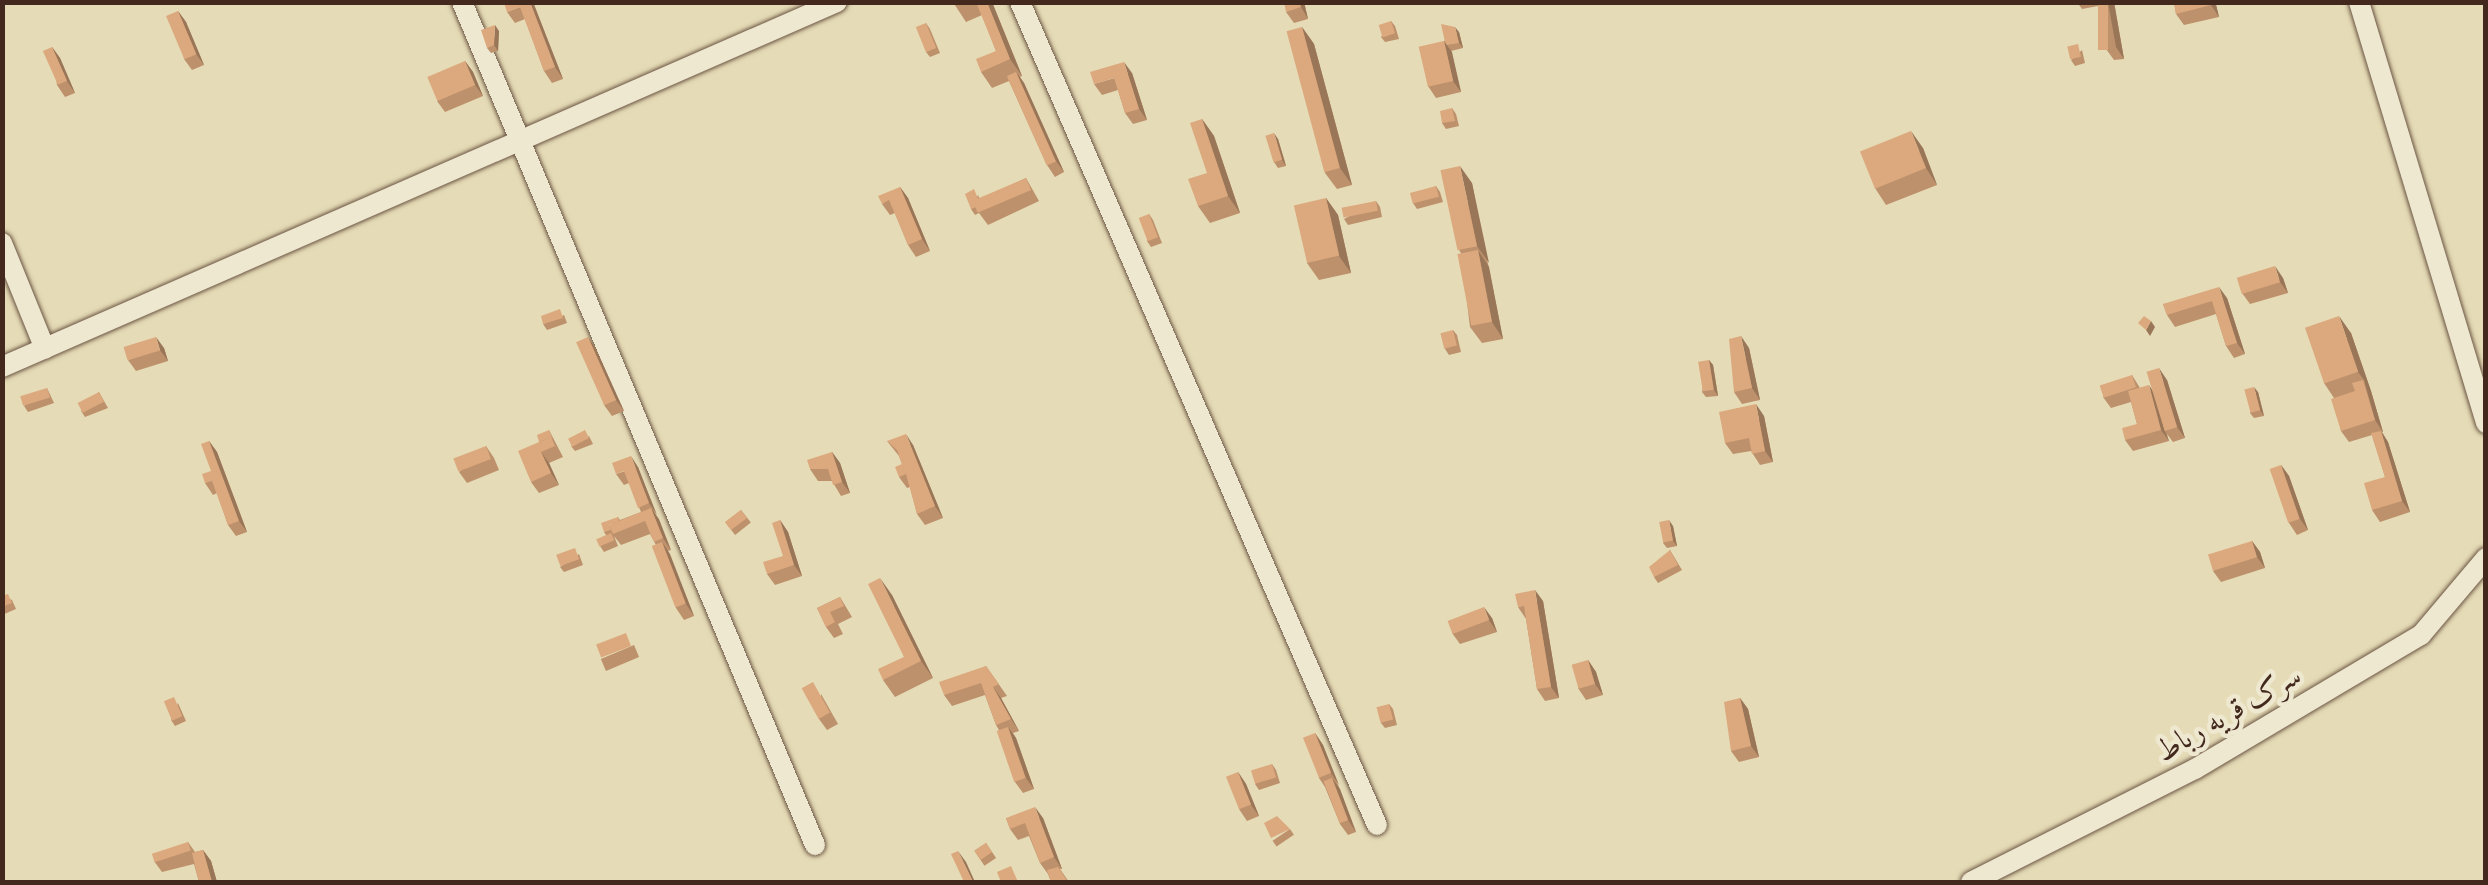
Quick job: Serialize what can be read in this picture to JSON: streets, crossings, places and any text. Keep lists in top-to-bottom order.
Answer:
{
  "streets": {
    "street": ["سرک قریه رباط"]
  }
}
